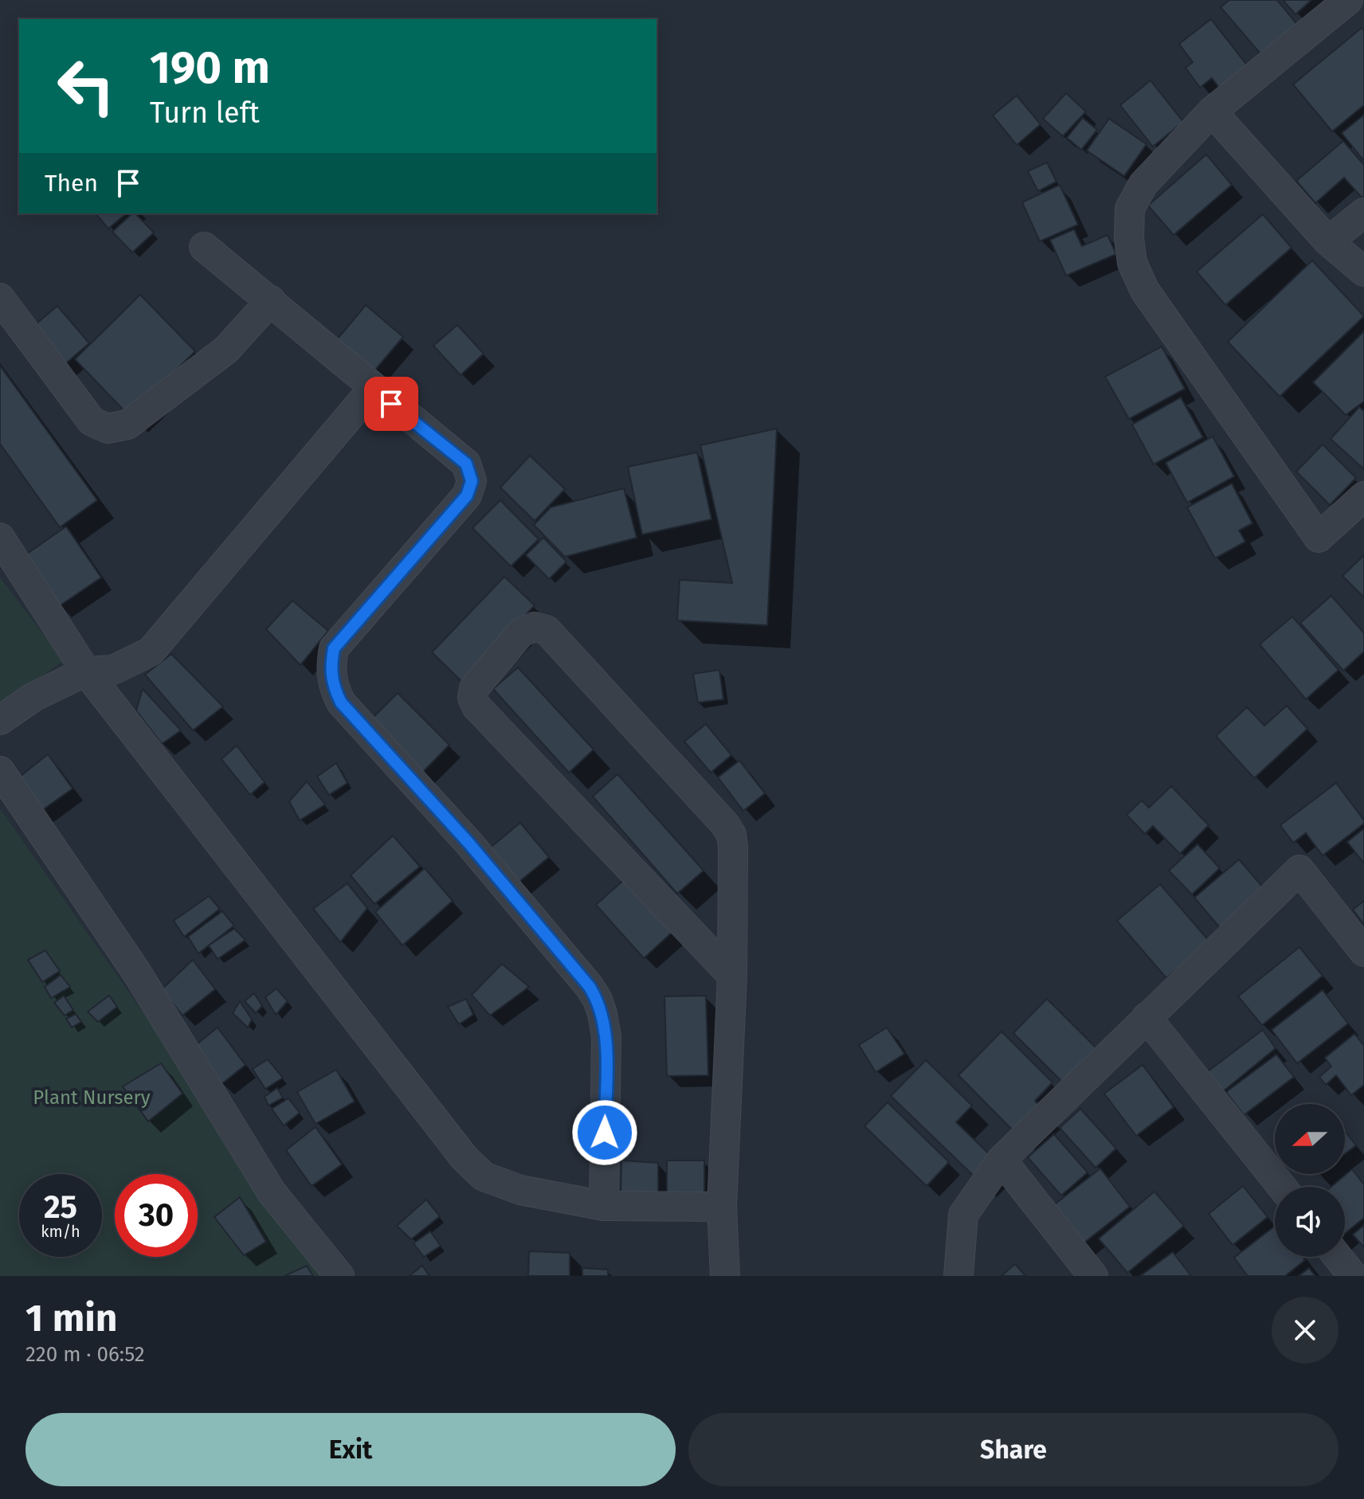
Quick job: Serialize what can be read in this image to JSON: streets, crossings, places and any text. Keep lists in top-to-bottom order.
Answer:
{
  "parks": ["Plant Nursery"],
  "north": "left",
  "page": {
    "turn": ["190 m", "Turn left"],
    "then": "Then",
    "speed": "25 km/h",
    "limit": "30",
    "heading": ["1 min", "220 m · 06:52"],
    "buttons": ["Exit", "Share"]
  }
}
